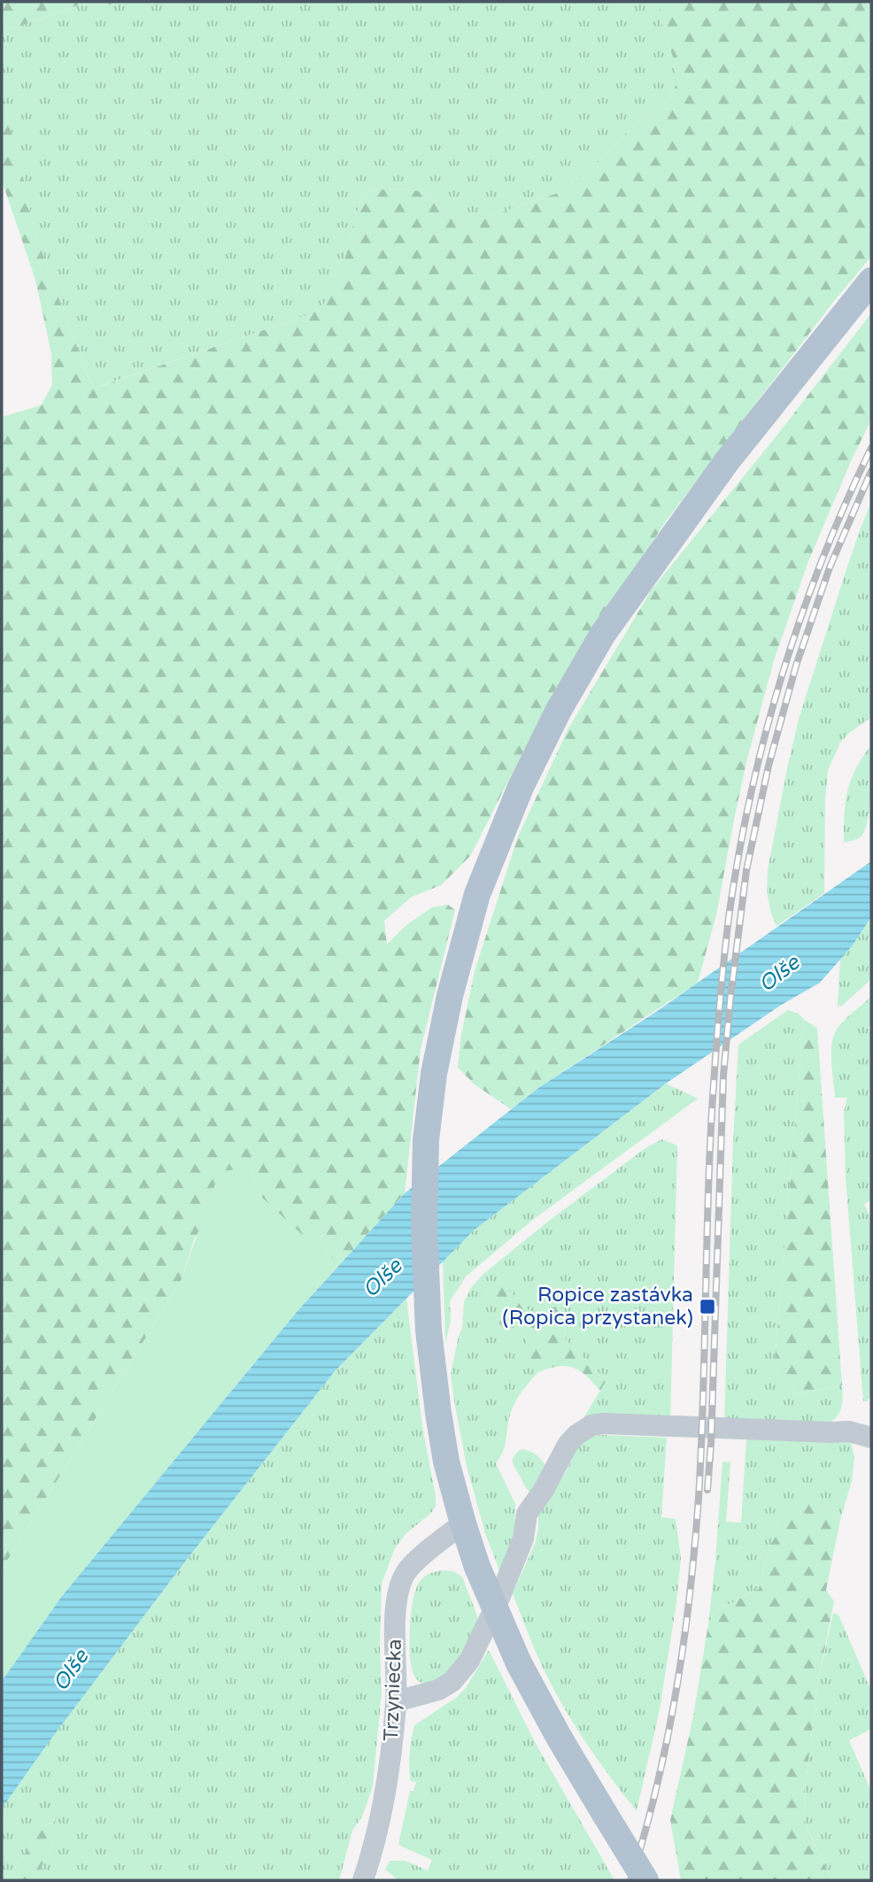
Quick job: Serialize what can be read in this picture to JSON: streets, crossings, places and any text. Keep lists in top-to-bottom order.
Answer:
{
  "streets": {
    "street": ["Trzyniecka"]
  },
  "water": ["Olše"],
  "places": {
    "transit": ["Ropice zastávka (Ropica przystanek)"]
  }
}
